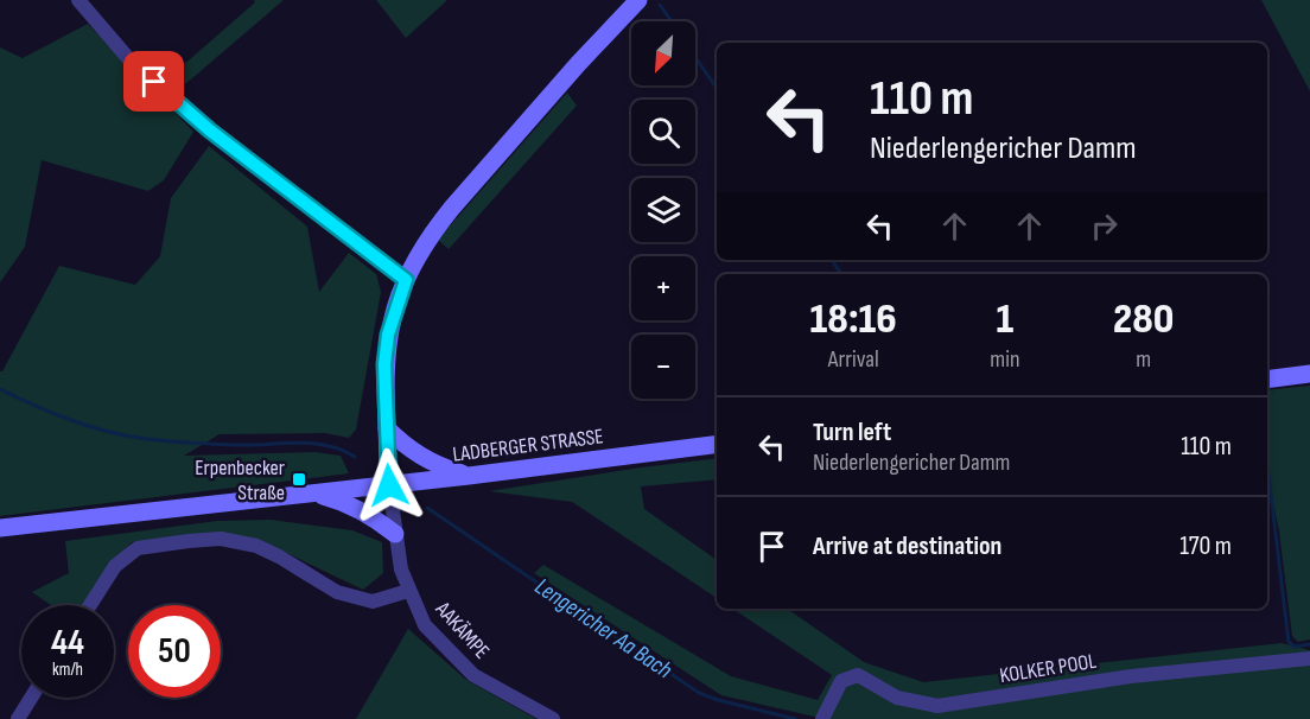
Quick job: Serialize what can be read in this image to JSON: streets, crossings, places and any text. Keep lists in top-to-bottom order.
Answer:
{
  "streets": {
    "main road": ["LADBERGER STRASSE"],
    "street": ["AAKÄMPE", "KOLKER POOL"]
  },
  "crossings": [
    ["LADBERGER STRASSE", "AAKÄMPE"]
  ],
  "water": ["Lengericher Aa Bach"],
  "places": {
    "transit": ["Erpenbecker Straße"]
  },
  "north": "bottom left",
  "page": {
    "map_buttons": ["+", "−"],
    "turn": ["110 m", "Niederlengericher Damm"],
    "eta": [
      "18:16",
      "Arrival",
      "1",
      "min",
      "280",
      "m"
    ],
    "list": [
      {
        "name": "Turn left",
        "note": "Niederlengericher Damm",
        "value": "110 m"
      },
      {
        "name": "Arrive at destination",
        "value": "170 m"
      }
    ],
    "speed": "44 km/h",
    "limit": "50"
  }
}
